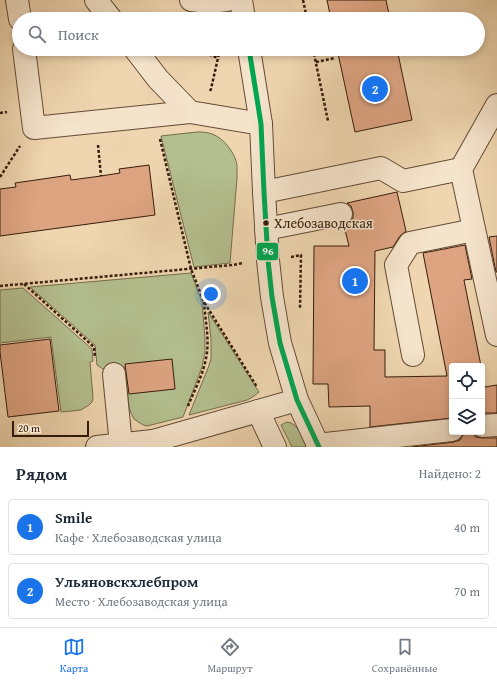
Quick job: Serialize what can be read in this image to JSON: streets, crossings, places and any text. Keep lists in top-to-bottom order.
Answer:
{
  "places": ["Хлебозаводская"],
  "lines": ["transit line 96"],
  "scale_bar": "20 m",
  "page": {
    "search": "Поиск",
    "pins": ["2", "1"],
    "scale": "20 m",
    "heading": ["Рядом", "Найдено: 2"],
    "list": [
      {
        "mark": "1",
        "name": "Smile",
        "note": "Кафе · Хлебозаводская улица",
        "value": "40 m"
      },
      {
        "mark": "2",
        "name": "Ульяновскхлебпром",
        "note": "Место · Хлебозаводская улица",
        "value": "70 m"
      }
    ],
    "nav": ["Карта", "Маршрут", "Сохранённые"]
  }
}
